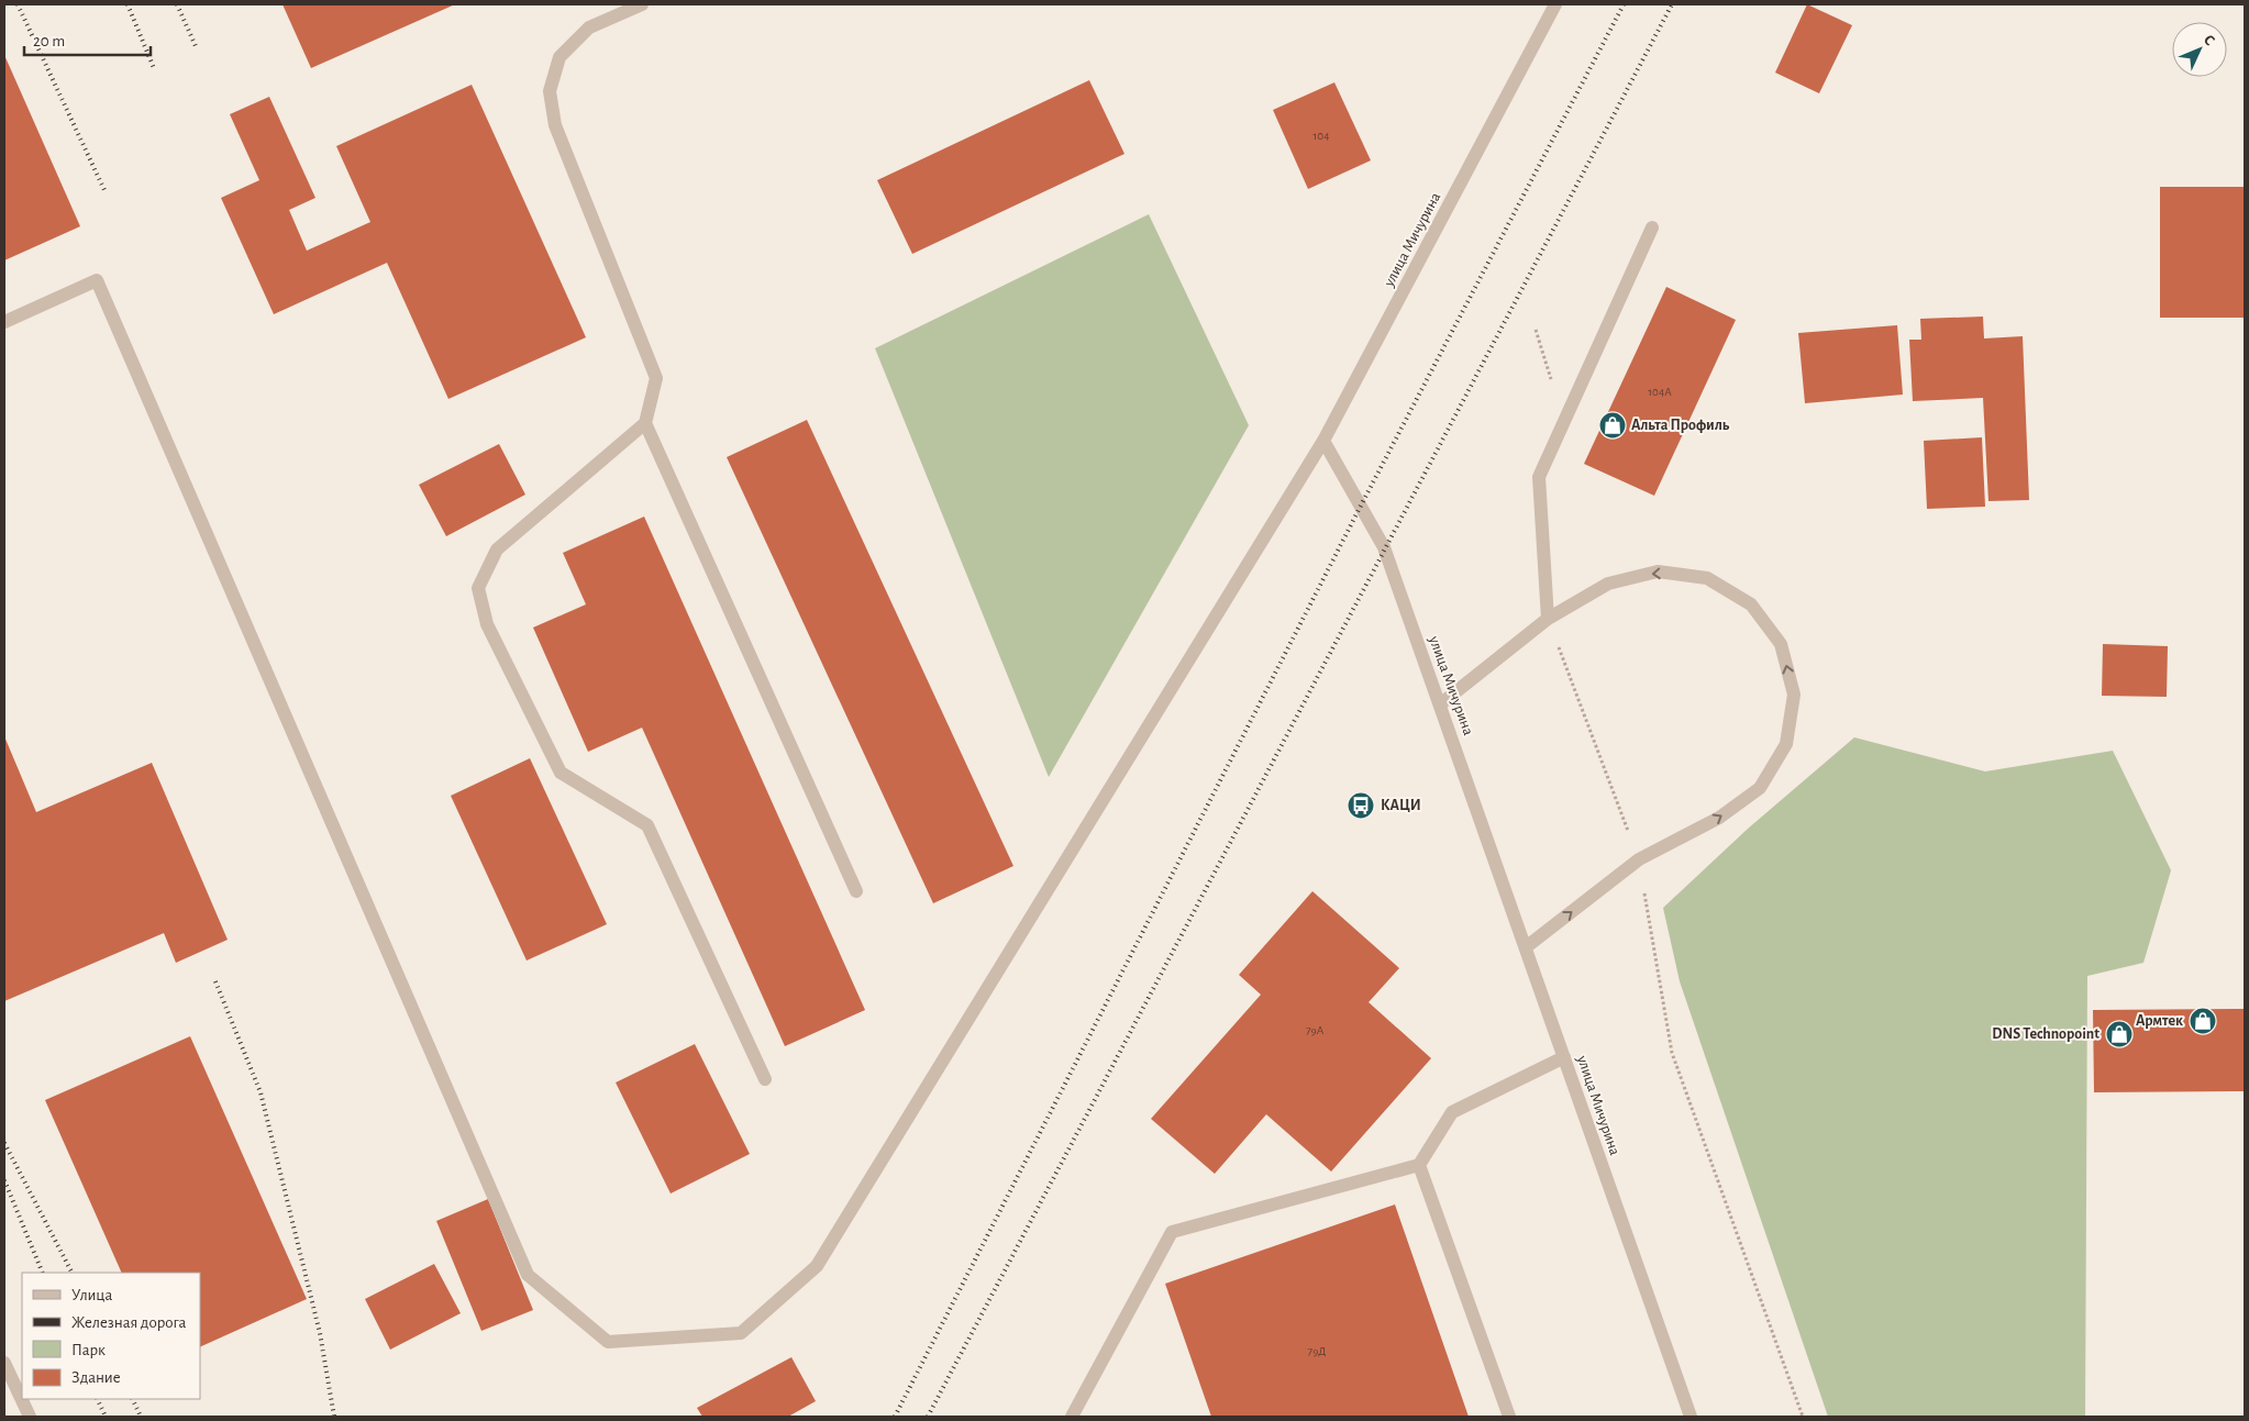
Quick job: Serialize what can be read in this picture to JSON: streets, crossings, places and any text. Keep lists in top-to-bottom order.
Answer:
{
  "streets": {
    "street": ["улица Мичурина"]
  },
  "places": {
    "shop": ["Альта Профиль", "Армтек", "DNS Technopoint"],
    "bus stop": ["КАЦИ"]
  },
  "house_numbers": [
    "104",
    "104А",
    "79А",
    "79Д"
  ],
  "legend": [
    "Улица",
    "Железная дорога",
    "Парк",
    "Здание"
  ],
  "scale_bar": "20 m",
  "north": "top right"
}
